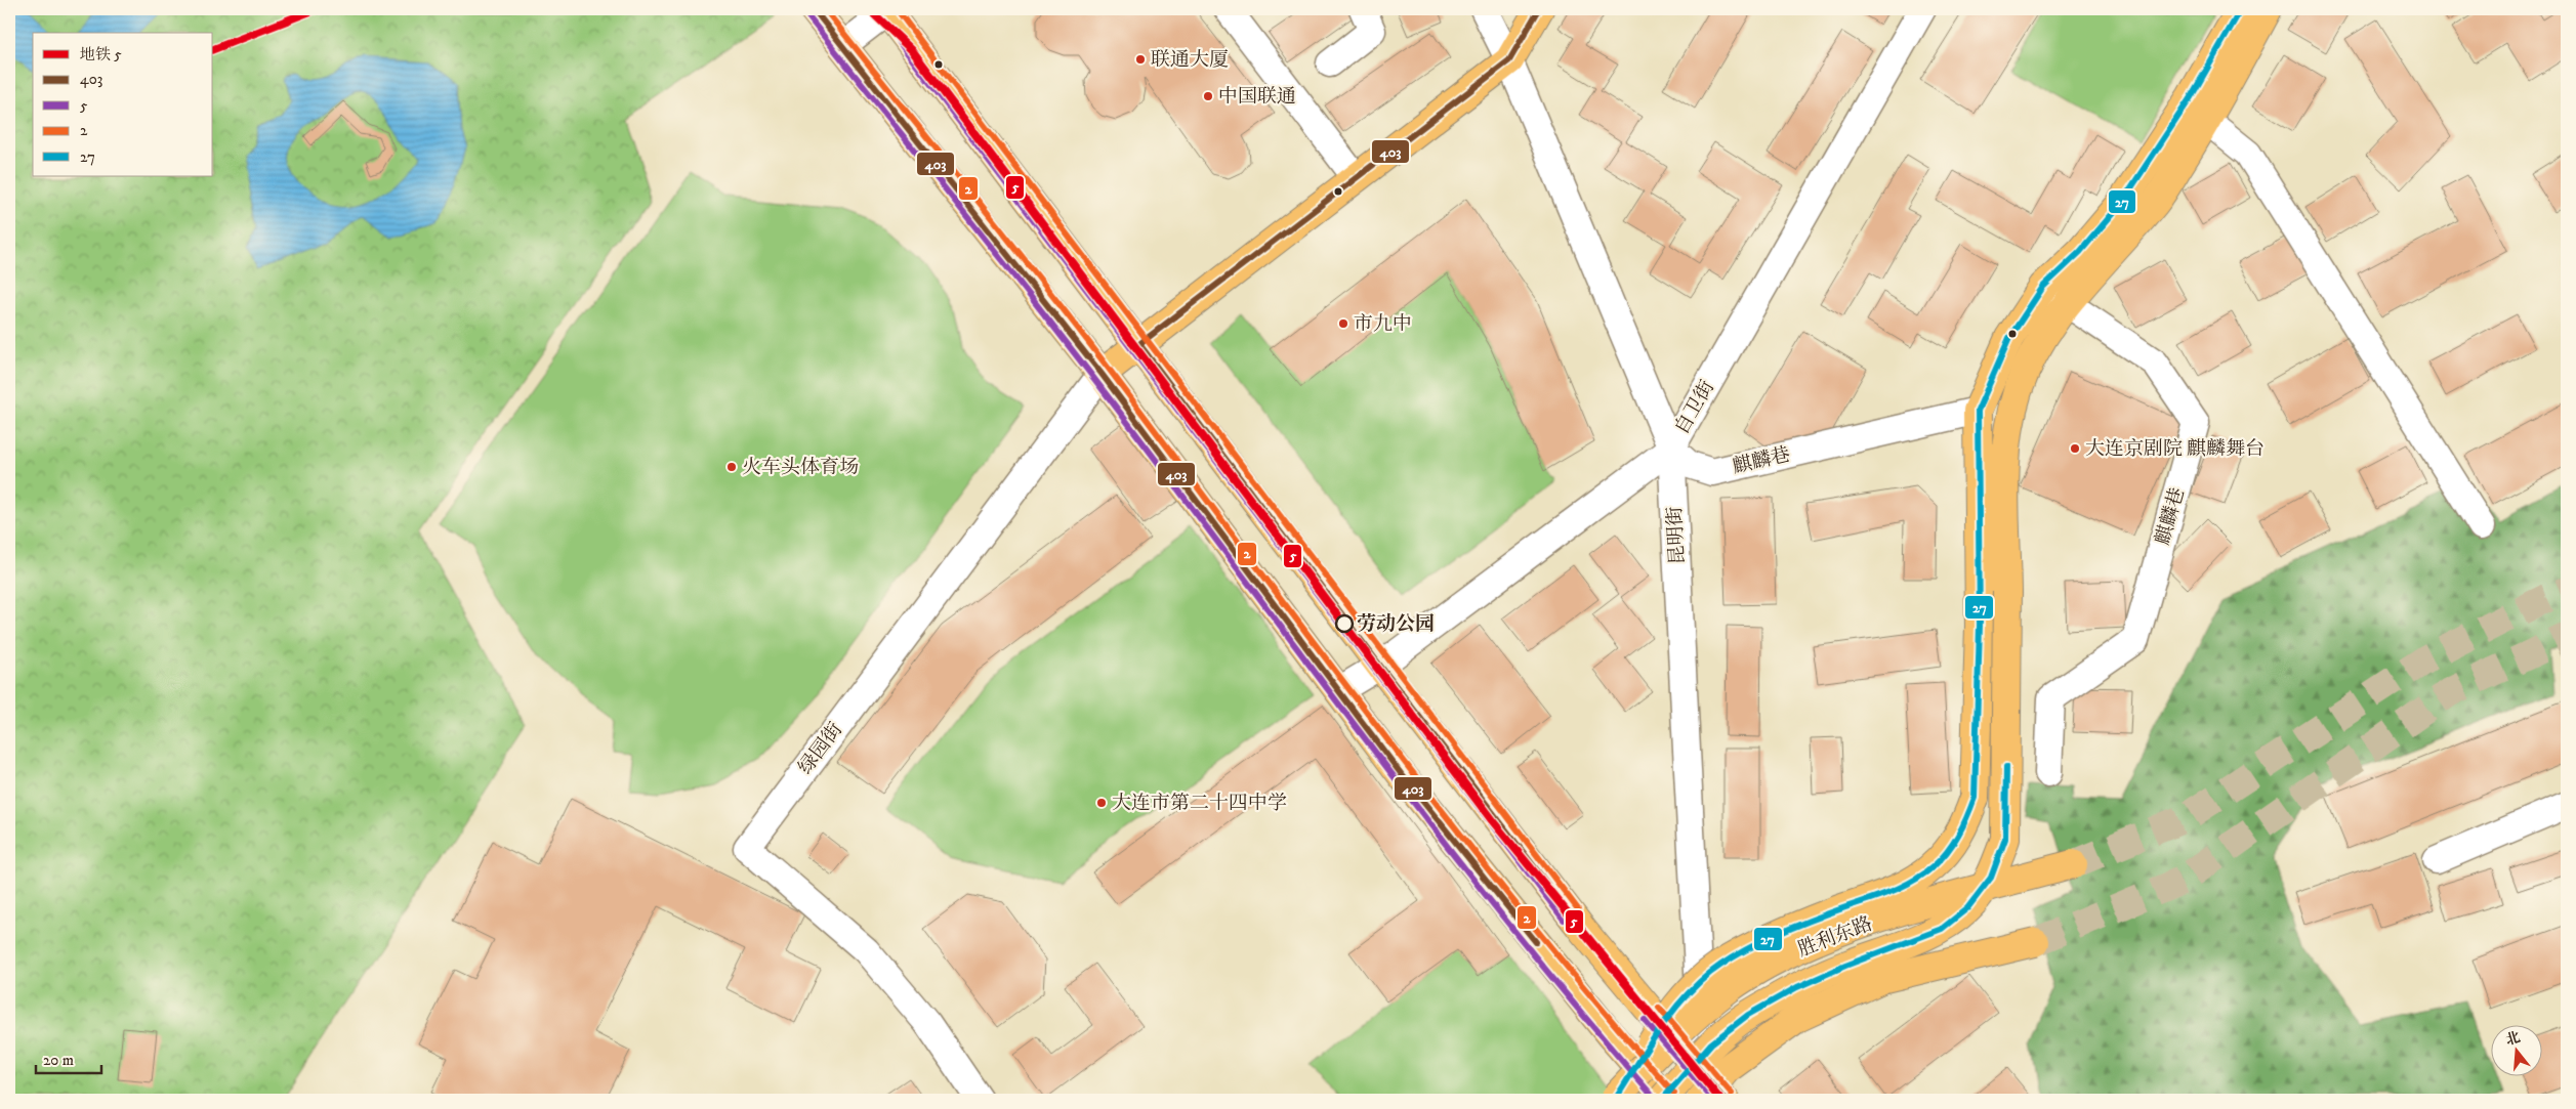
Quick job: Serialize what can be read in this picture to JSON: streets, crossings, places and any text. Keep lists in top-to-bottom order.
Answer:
{
  "streets": {
    "main road": ["胜利东路"],
    "street": [
      "自卫街",
      "麒麟巷",
      "昆明街",
      "绿园街"
    ]
  },
  "crossings": [
    ["自卫街", "麒麟巷"],
    ["自卫街", "昆明街"],
    ["麒麟巷", "昆明街"]
  ],
  "places": [
    "联通大厦",
    "中国联通",
    "市九中",
    "大连京剧院 麒麟舞台",
    "火车头体育场",
    "劳动公园",
    "大连市第二十四中学"
  ],
  "lines": [
    "metro line 5",
    "transit line 403",
    "transit line 2",
    "transit line 27",
    "transit line 5"
  ],
  "legend": [
    "地铁 5",
    "403",
    "5",
    "2",
    "27"
  ],
  "scale_bar": "20 m",
  "north": "top"
}
